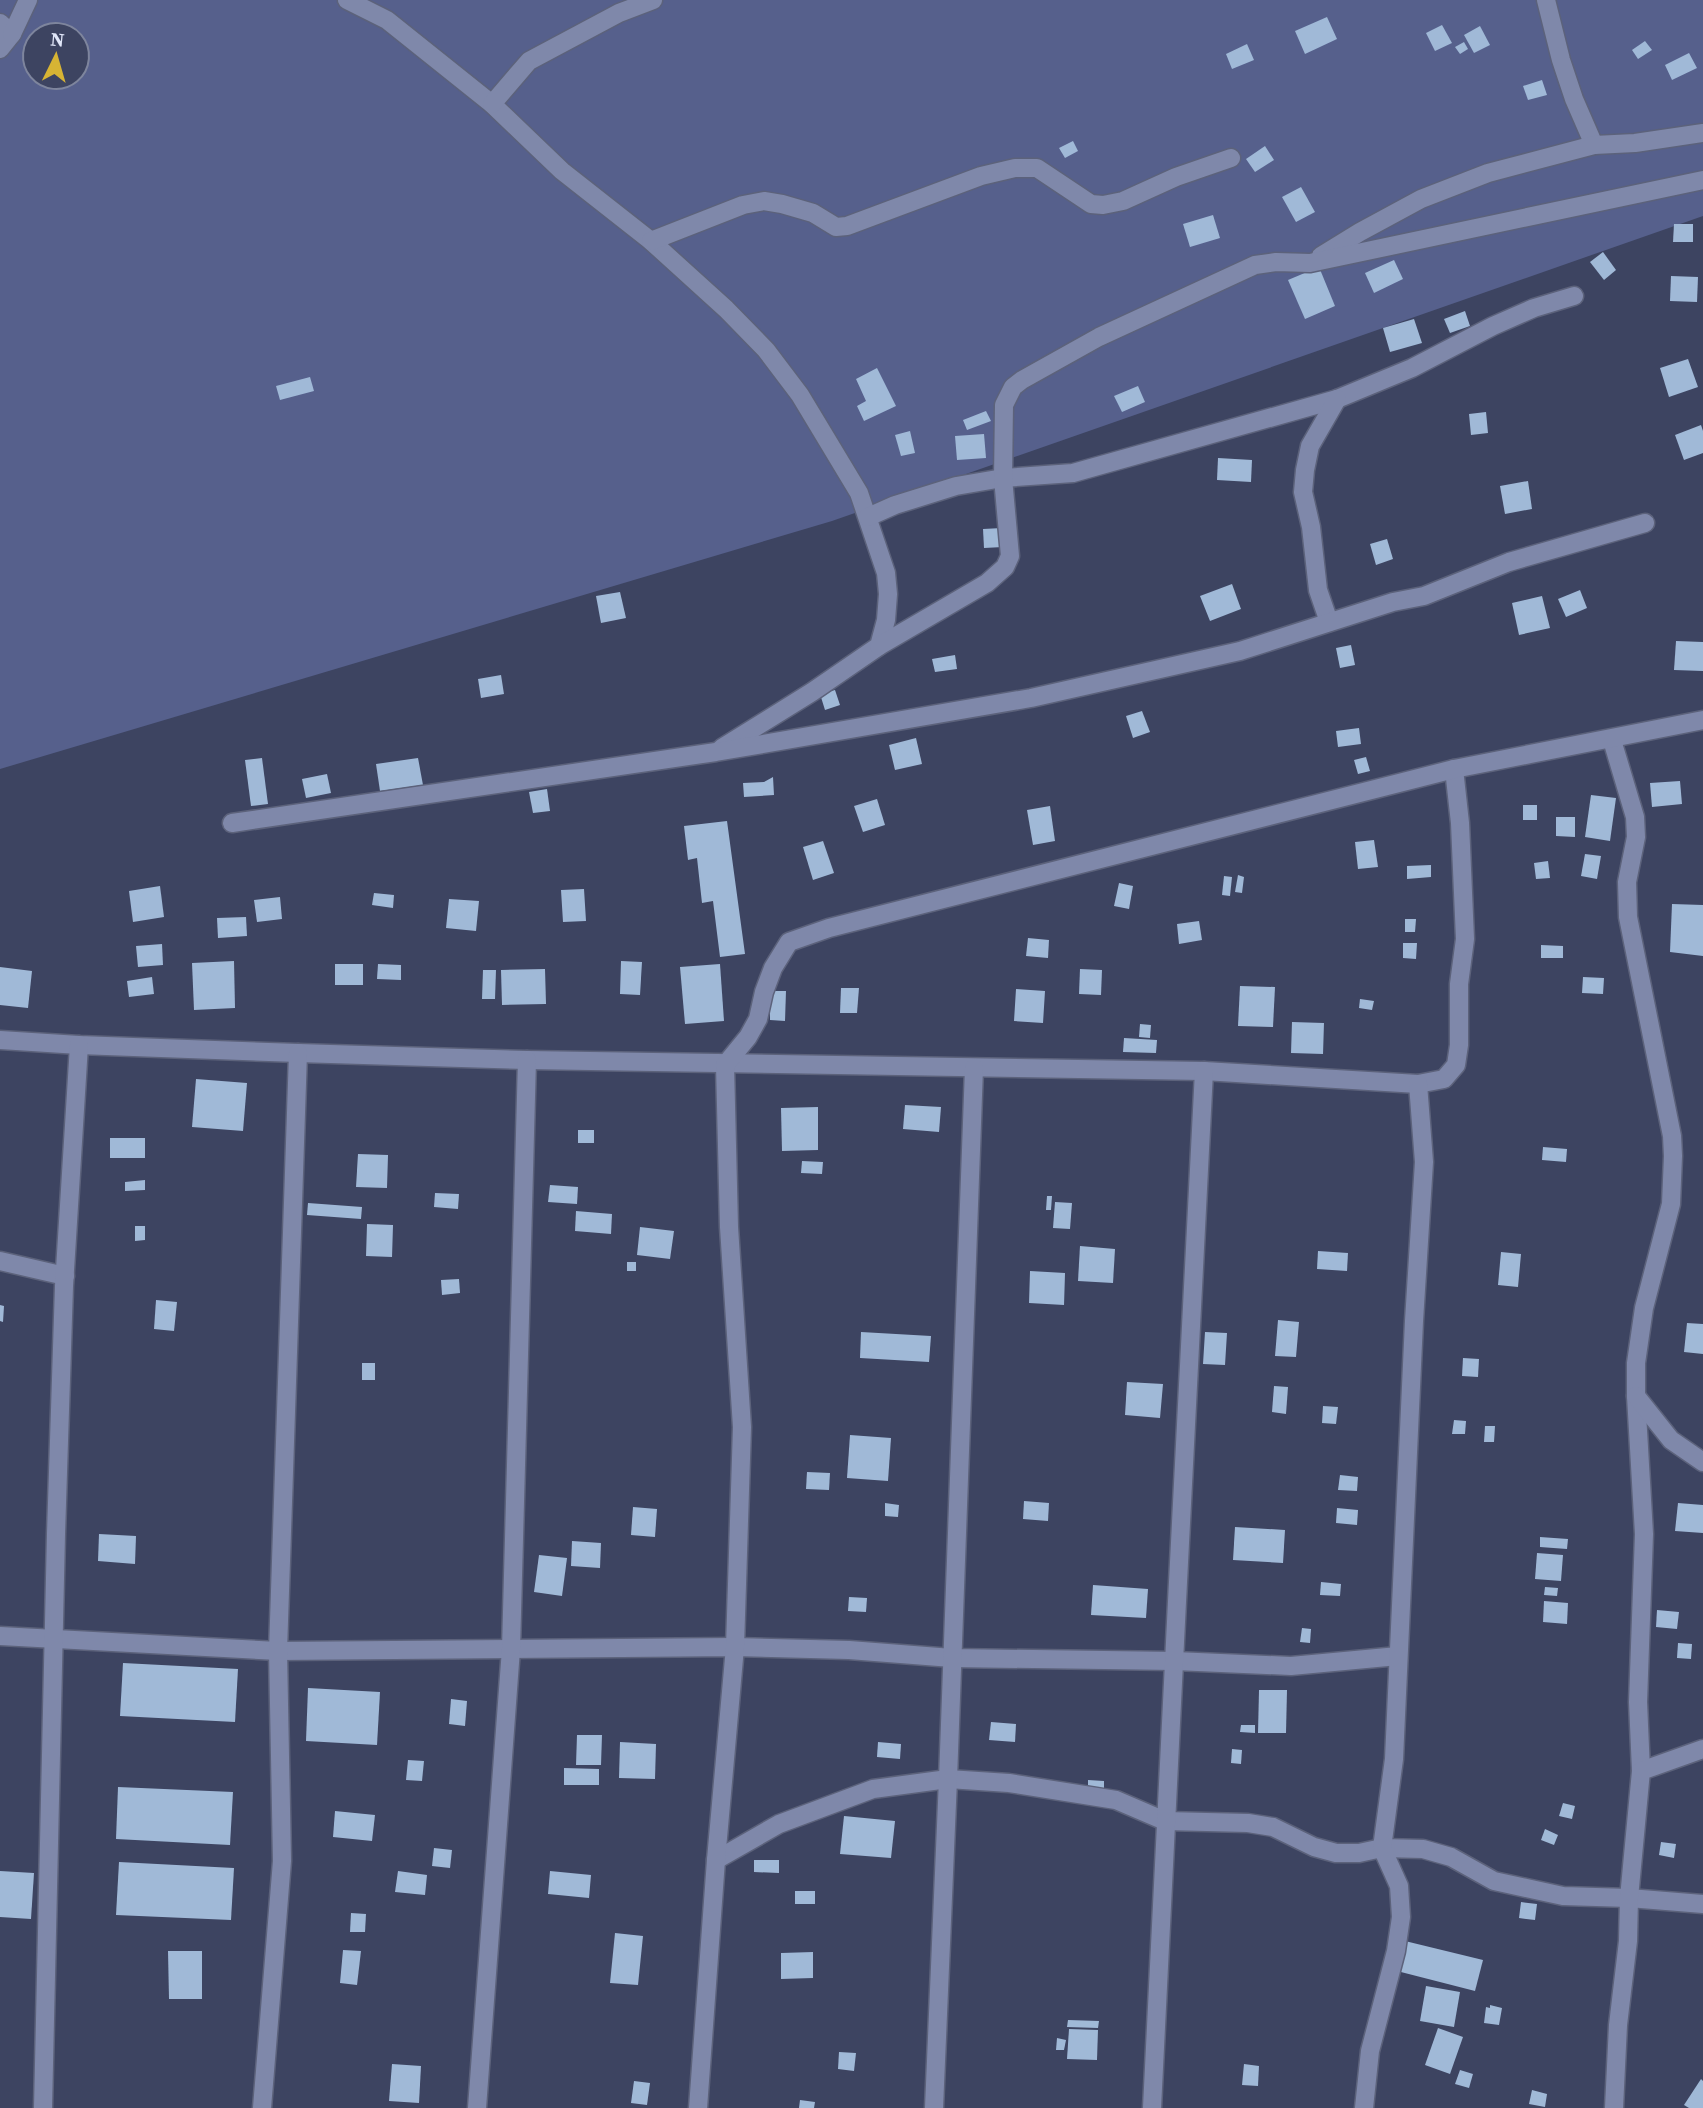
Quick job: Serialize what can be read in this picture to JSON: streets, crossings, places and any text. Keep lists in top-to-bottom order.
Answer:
{
  "north": "top"
}
